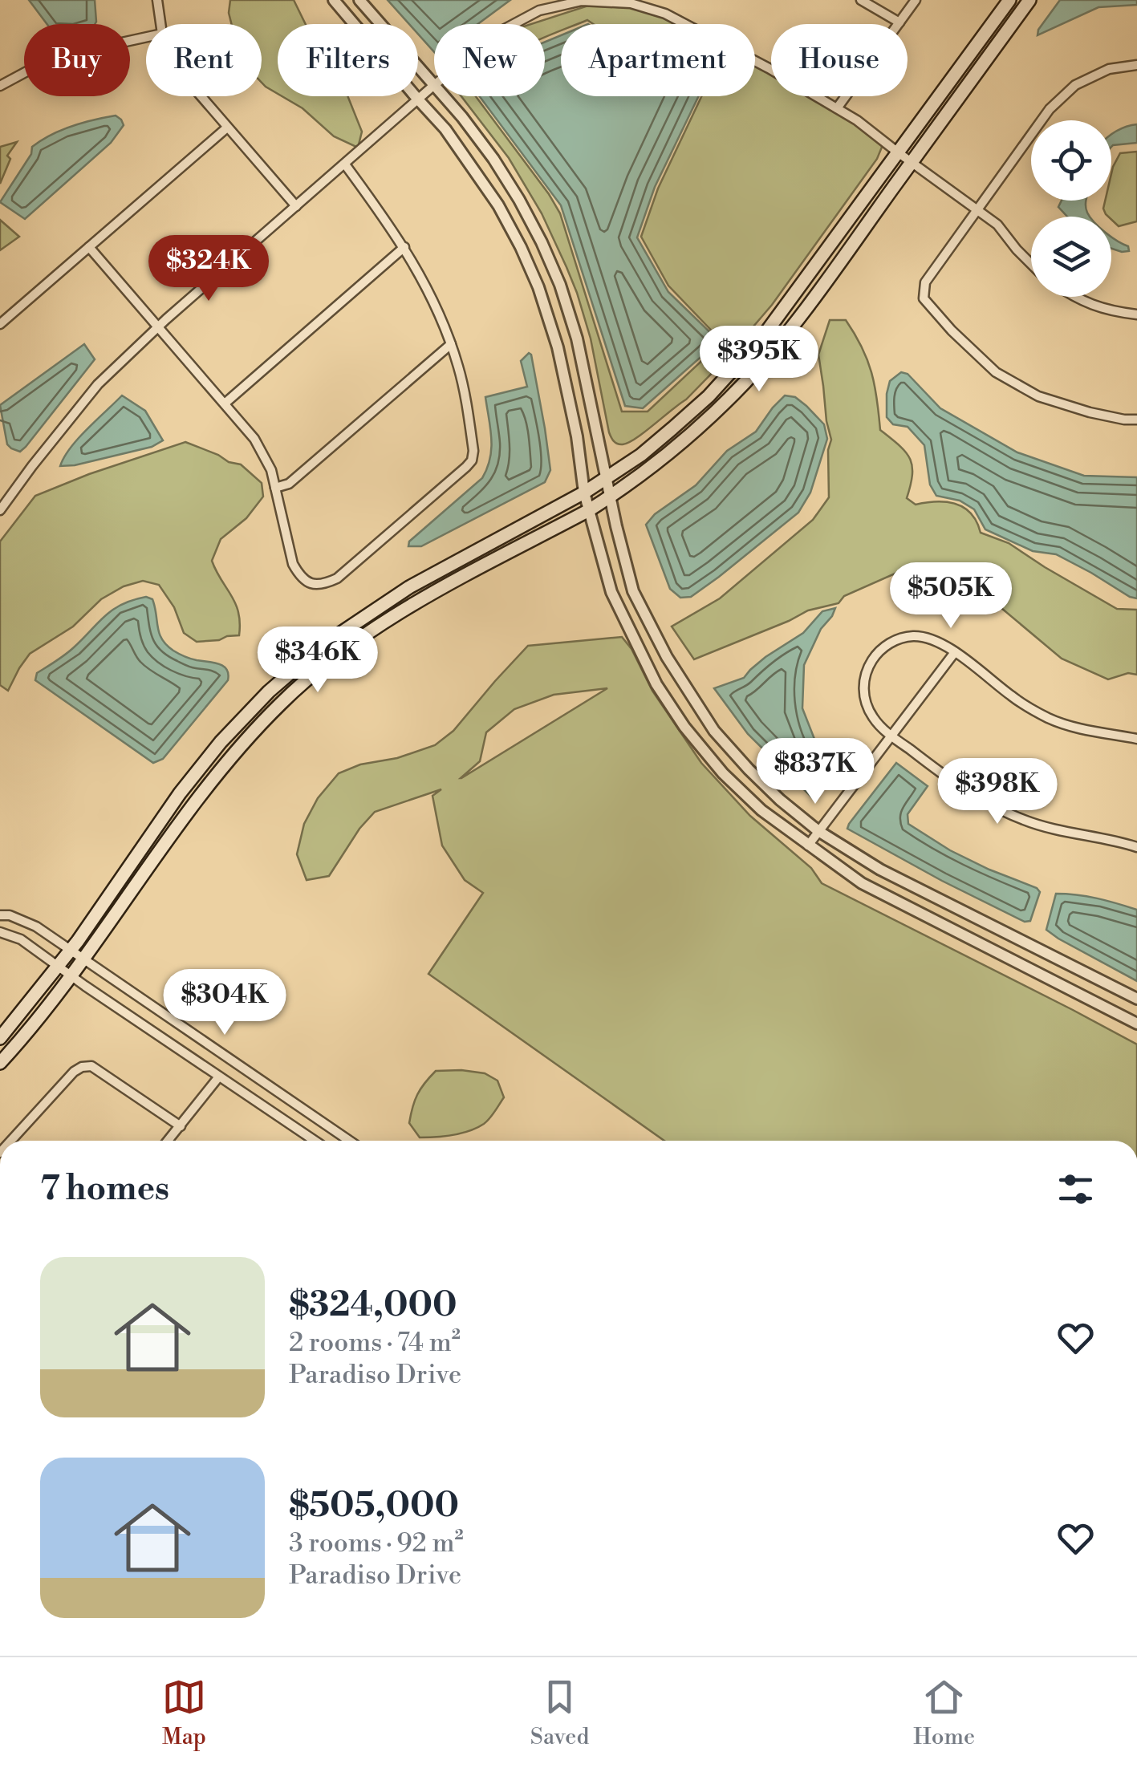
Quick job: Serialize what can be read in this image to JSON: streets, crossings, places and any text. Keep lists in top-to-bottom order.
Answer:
{
  "page": {
    "chip": [
      "Buy",
      "Rent",
      "Filters",
      "New",
      "Apartment",
      "House"
    ],
    "price": [
      "$324K",
      "$395K",
      "$505K",
      "$346K",
      "$837K",
      "$398K",
      "$304K"
    ],
    "heading": "7 homes",
    "list": [
      {
        "name": "$324,000",
        "note": "2 rooms · 74 m² · Paradiso Drive"
      },
      {
        "name": "$505,000",
        "note": "3 rooms · 92 m² · Paradiso Drive"
      }
    ],
    "tabs": ["Map", "Saved", "Home"]
  }
}
